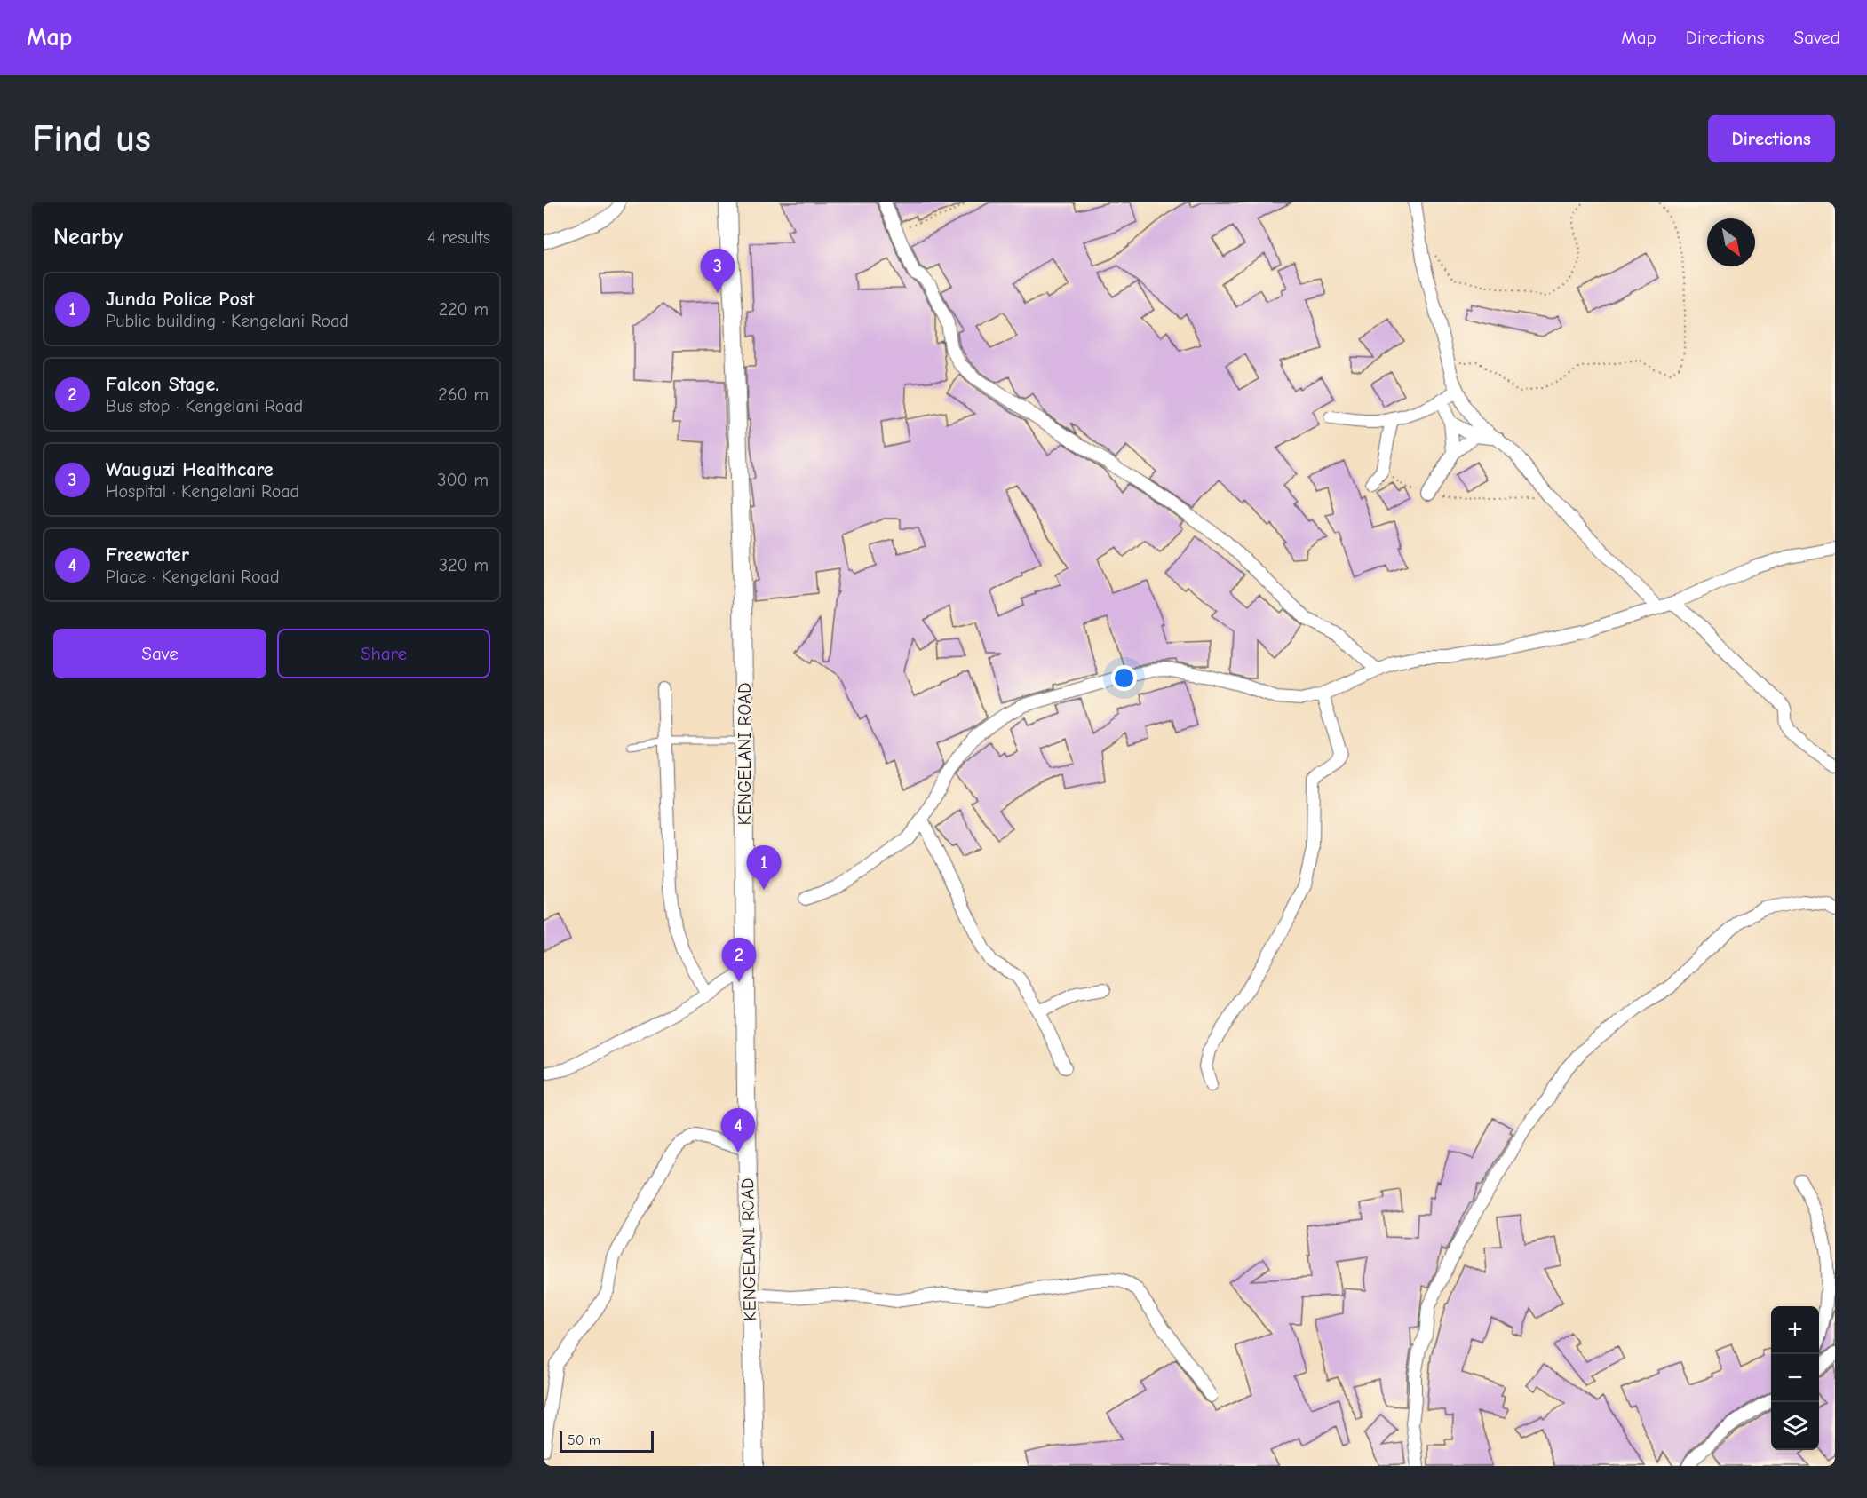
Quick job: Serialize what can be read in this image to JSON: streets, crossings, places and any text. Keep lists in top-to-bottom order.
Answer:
{
  "streets": {
    "main road": ["KENGELANI ROAD"]
  },
  "scale_bar": "50 m",
  "north": "bottom right",
  "page": {
    "header": "Map",
    "nav": ["Map", "Directions", "Saved"],
    "buttons": [
      "Directions",
      ["Save", "Share"]
    ],
    "title": "Find us",
    "heading": ["Nearby", "4 results"],
    "pins": [
      "3",
      "1",
      "2",
      "4"
    ],
    "list": [
      {
        "mark": "1",
        "name": "Junda Police Post",
        "note": "Public building · Kengelani Road",
        "value": "220 m"
      },
      {
        "mark": "2",
        "name": "Falcon Stage.",
        "note": "Bus stop · Kengelani Road",
        "value": "260 m"
      },
      {
        "mark": "3",
        "name": "Wauguzi Healthcare",
        "note": "Hospital · Kengelani Road",
        "value": "300 m"
      },
      {
        "mark": "4",
        "name": "Freewater",
        "note": "Place · Kengelani Road",
        "value": "320 m"
      }
    ],
    "map_buttons": ["+", "−"],
    "scale": "50 m"
  }
}
